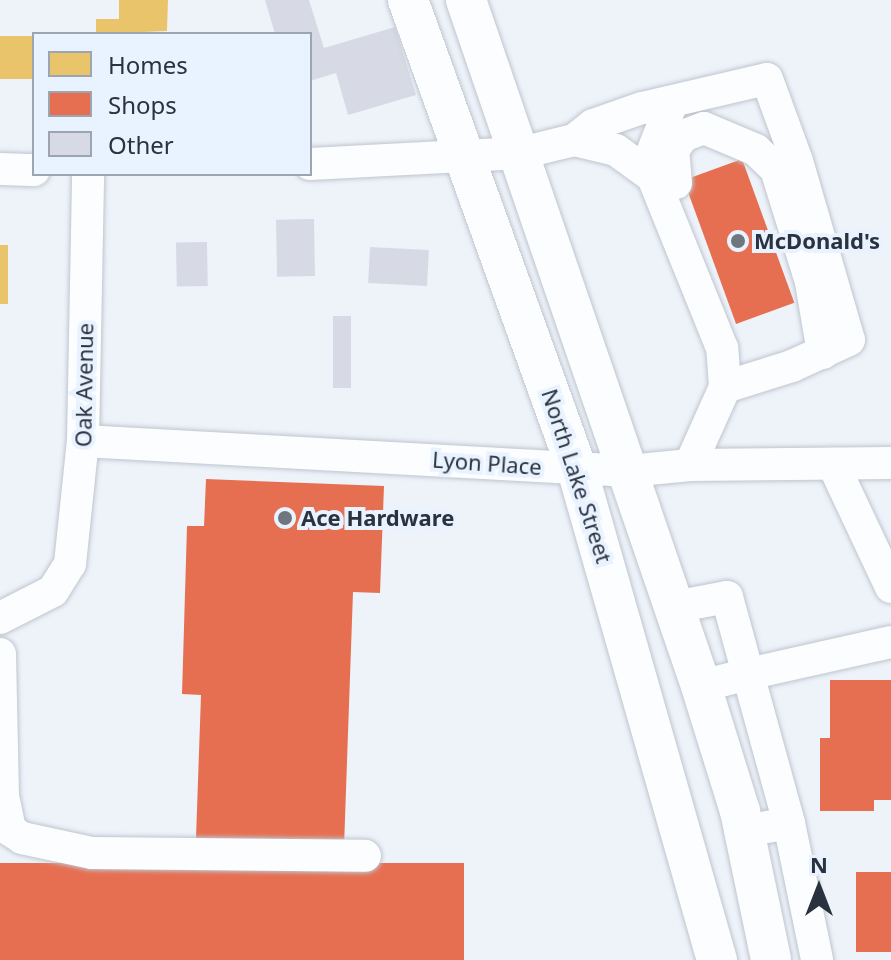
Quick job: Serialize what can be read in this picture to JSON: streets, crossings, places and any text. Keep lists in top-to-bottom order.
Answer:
{
  "streets": {
    "main road": ["North Lake Street"],
    "street": ["Oak Avenue", "Lyon Place"]
  },
  "crossings": [
    ["Oak Avenue", "Lyon Place"],
    ["Lyon Place", "North Lake Street"]
  ],
  "places": ["McDonald's", "Ace Hardware"],
  "legend": ["Homes", "Shops", "Other"],
  "north": "top"
}
